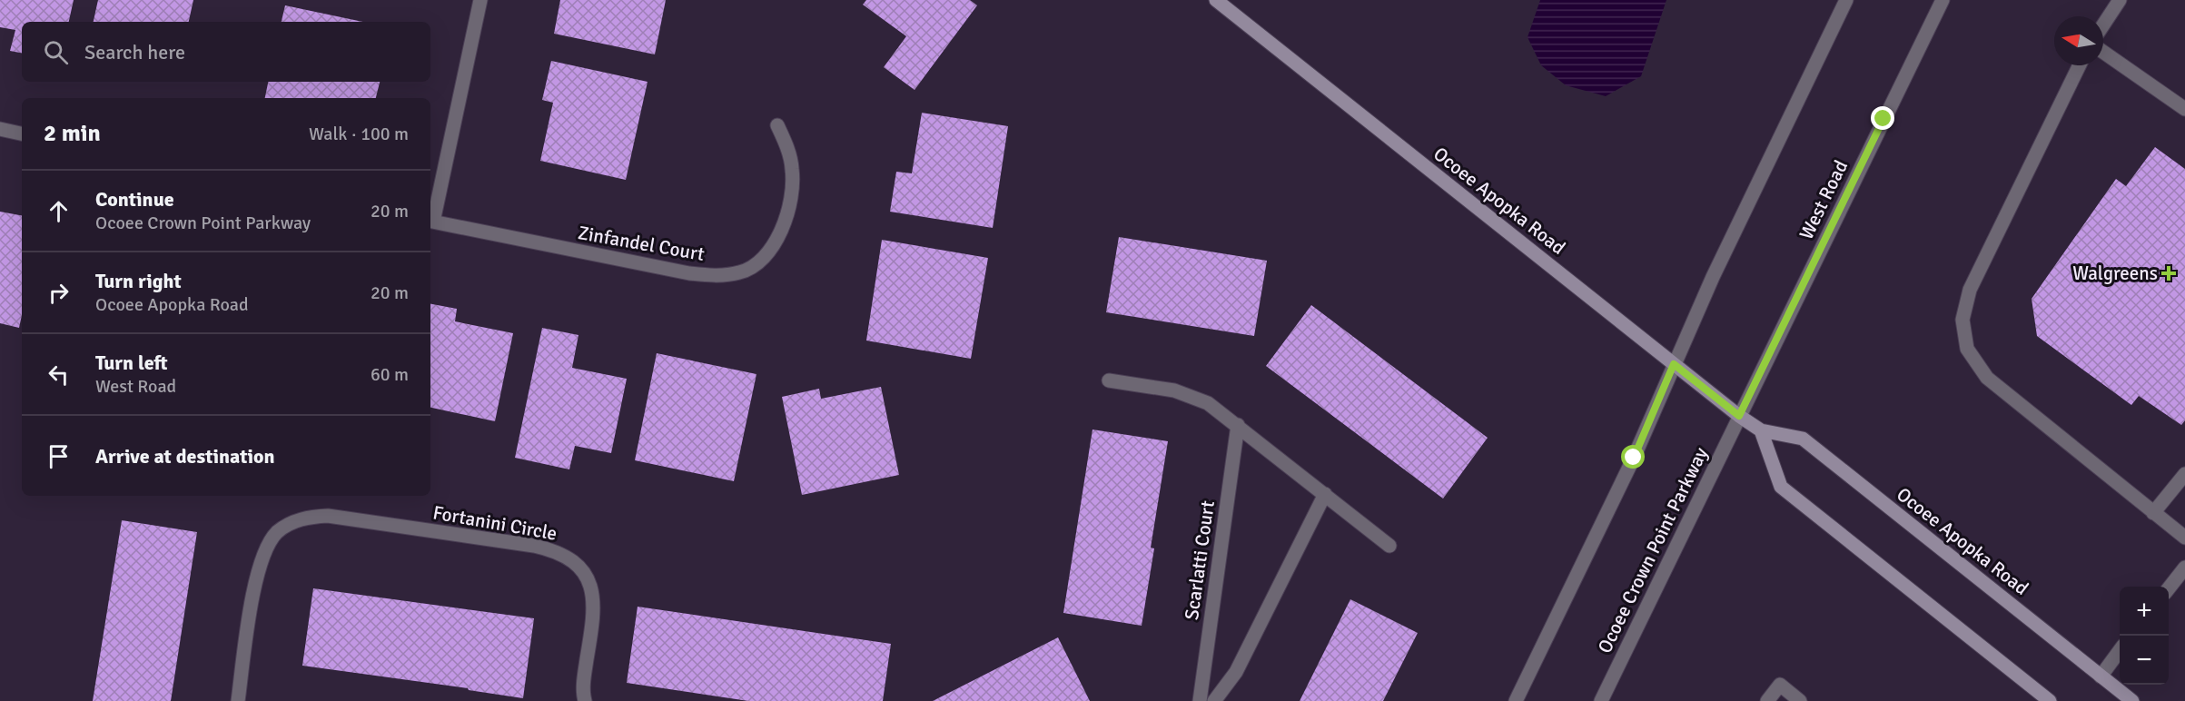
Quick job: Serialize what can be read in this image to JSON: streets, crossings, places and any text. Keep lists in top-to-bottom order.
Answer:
{
  "streets": {
    "main road": ["Ocoee Apopka Road"],
    "street": [
      "West Road",
      "Zinfandel Court",
      "Fortanini Circle",
      "Ocoee Crown Point Parkway",
      "Scarlatti Court"
    ]
  },
  "crossings": [
    ["West Road", "Ocoee Apopka Road"],
    ["West Road", "Ocoee Crown Point Parkway"],
    ["Ocoee Apopka Road", "Ocoee Crown Point Parkway"]
  ],
  "places": {
    "health": ["Walgreens"]
  },
  "north": "left",
  "page": {
    "search": "Search here",
    "heading": ["2 min", "Walk · 100 m"],
    "list": [
      ["Continue", "Ocoee Crown Point Parkway", "20 m"],
      ["Turn right", "Ocoee Apopka Road", "20 m"],
      ["Turn left", "West Road", "60 m"],
      "Arrive at destination"
    ],
    "map_buttons": ["+", "−"]
  }
}
